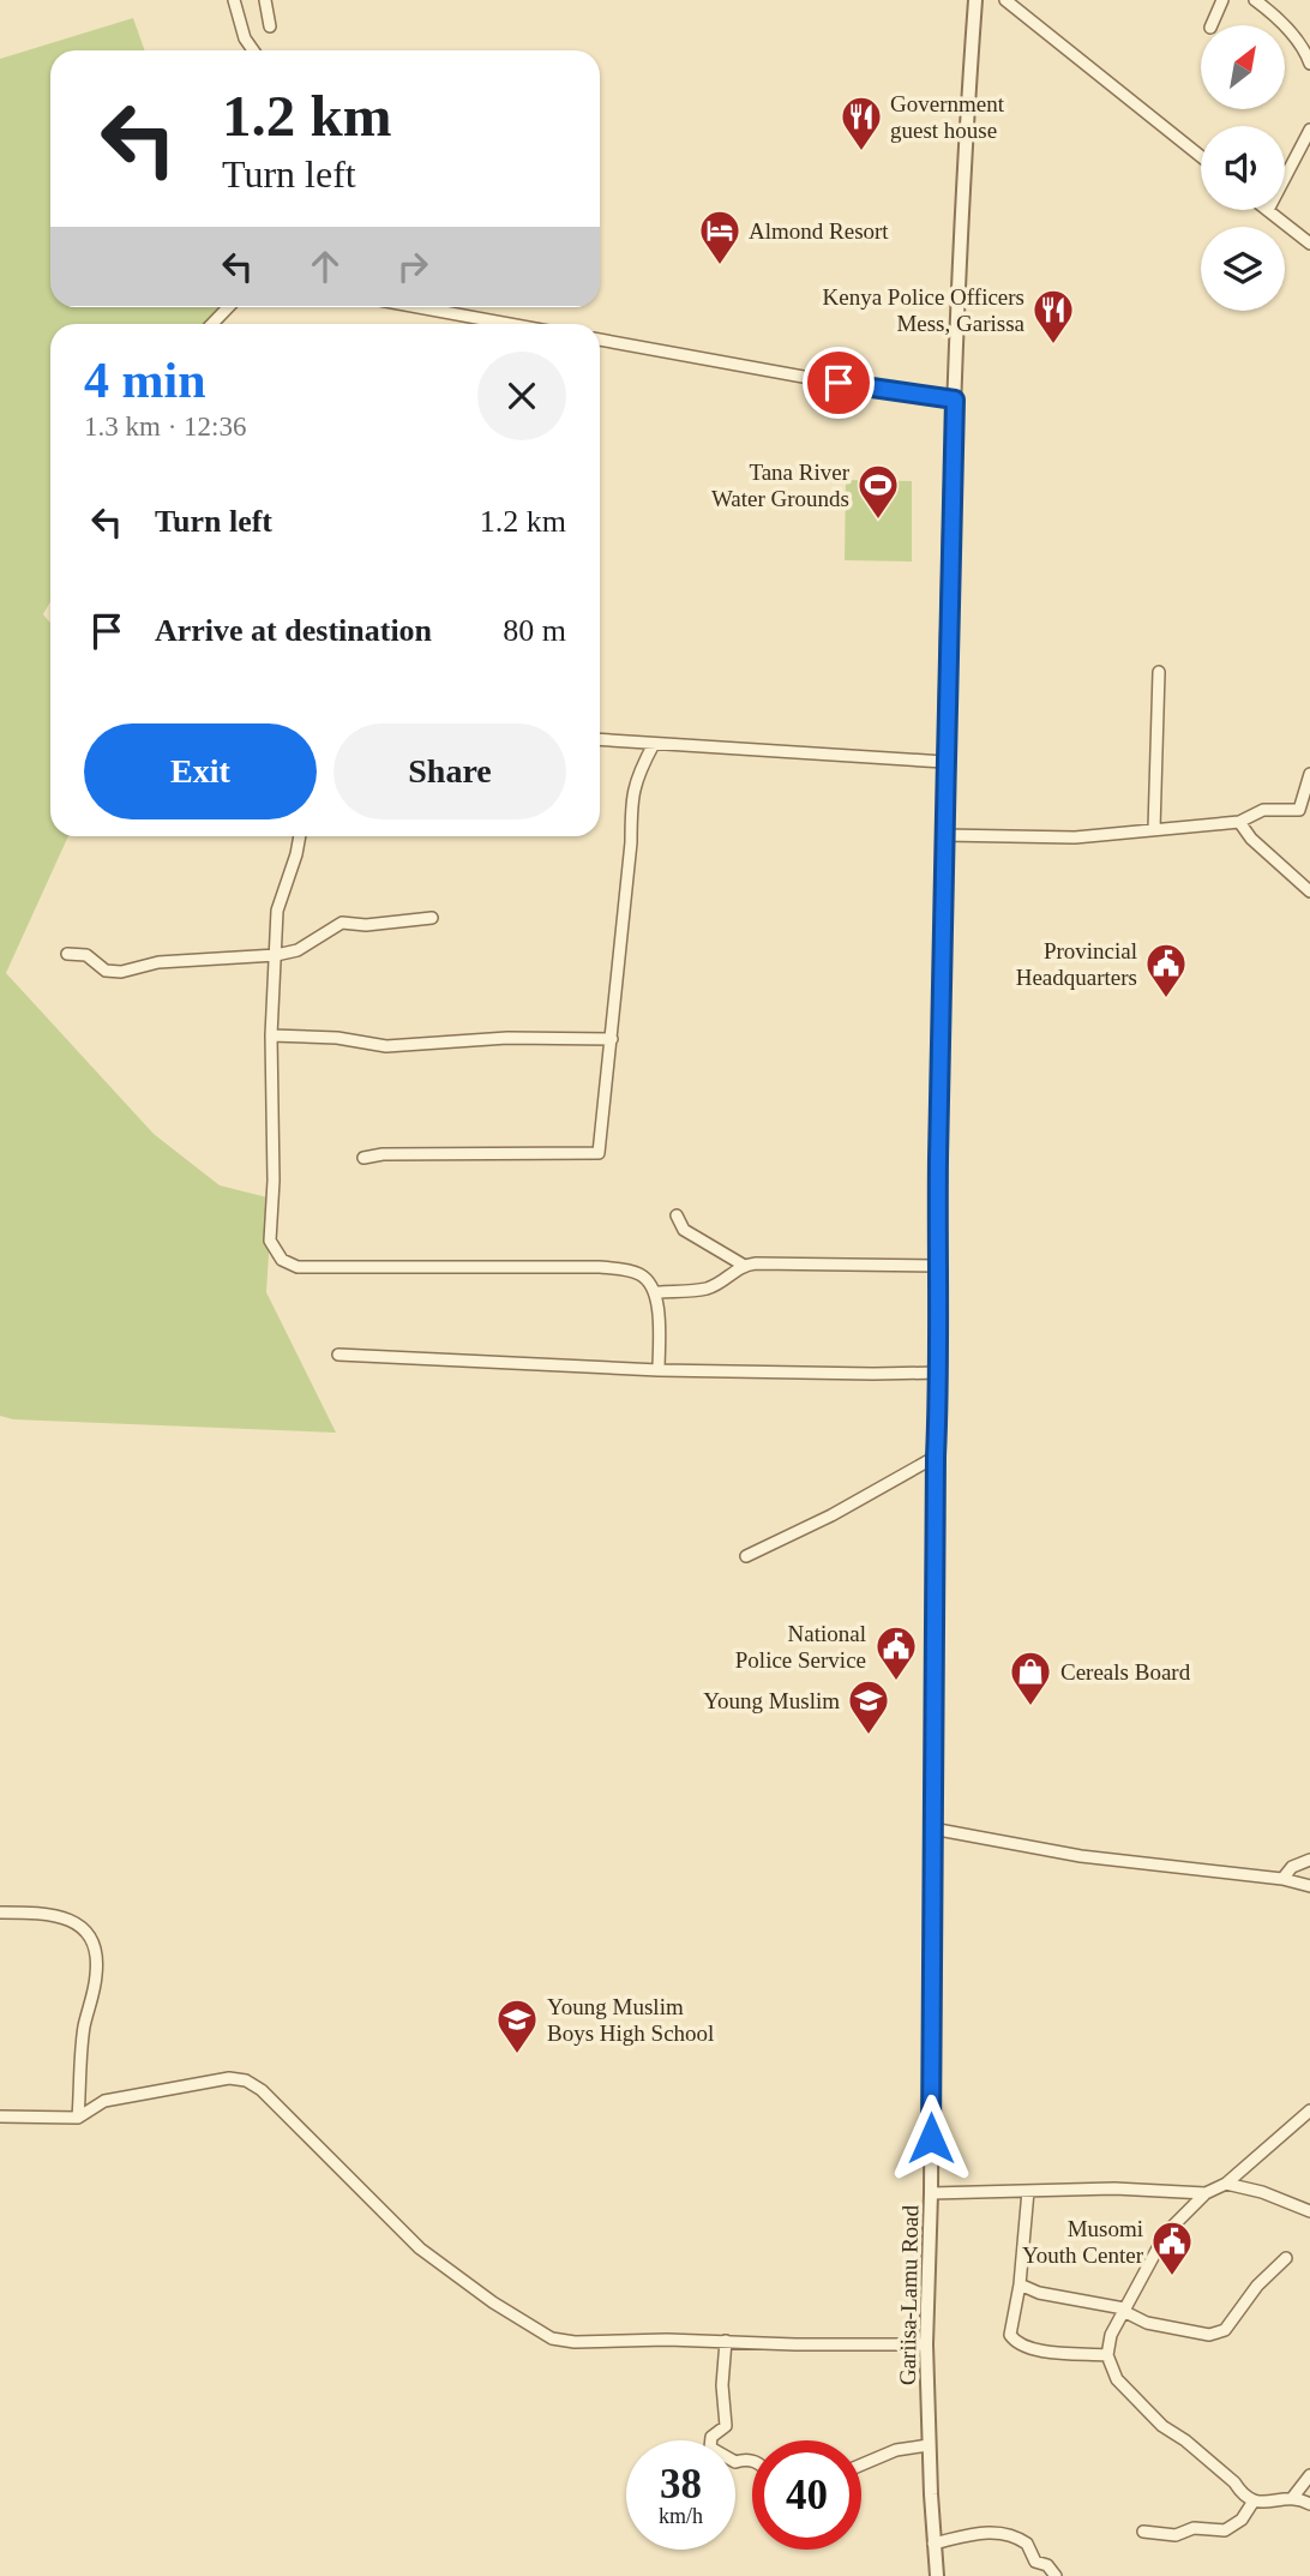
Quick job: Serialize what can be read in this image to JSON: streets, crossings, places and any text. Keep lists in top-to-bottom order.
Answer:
{
  "streets": {
    "street": ["Gariisa-Lamu Road"]
  },
  "places": {
    "restaurant": ["Government guest house", "Kenya Police Officers Mess, Garissa"],
    "hotel": ["Almond Resort"],
    "sports": ["Tana River Water Grounds"],
    "public building": ["Provincial Headquarters", "National Police Service", "Musomi Youth Center"],
    "shop": ["Cereals Board"],
    "school or university": ["Young Muslim", "Young Muslim Boys High School"]
  },
  "north": "top right",
  "page": {
    "turn": ["1.2 km", "Turn left"],
    "heading": ["4 min", "1.3 km · 12:36"],
    "list": [
      {
        "name": "Turn left",
        "value": "1.2 km"
      },
      {
        "name": "Arrive at destination",
        "value": "80 m"
      }
    ],
    "buttons": ["Exit", "Share"],
    "speed": "38 km/h",
    "limit": "40"
  }
}
